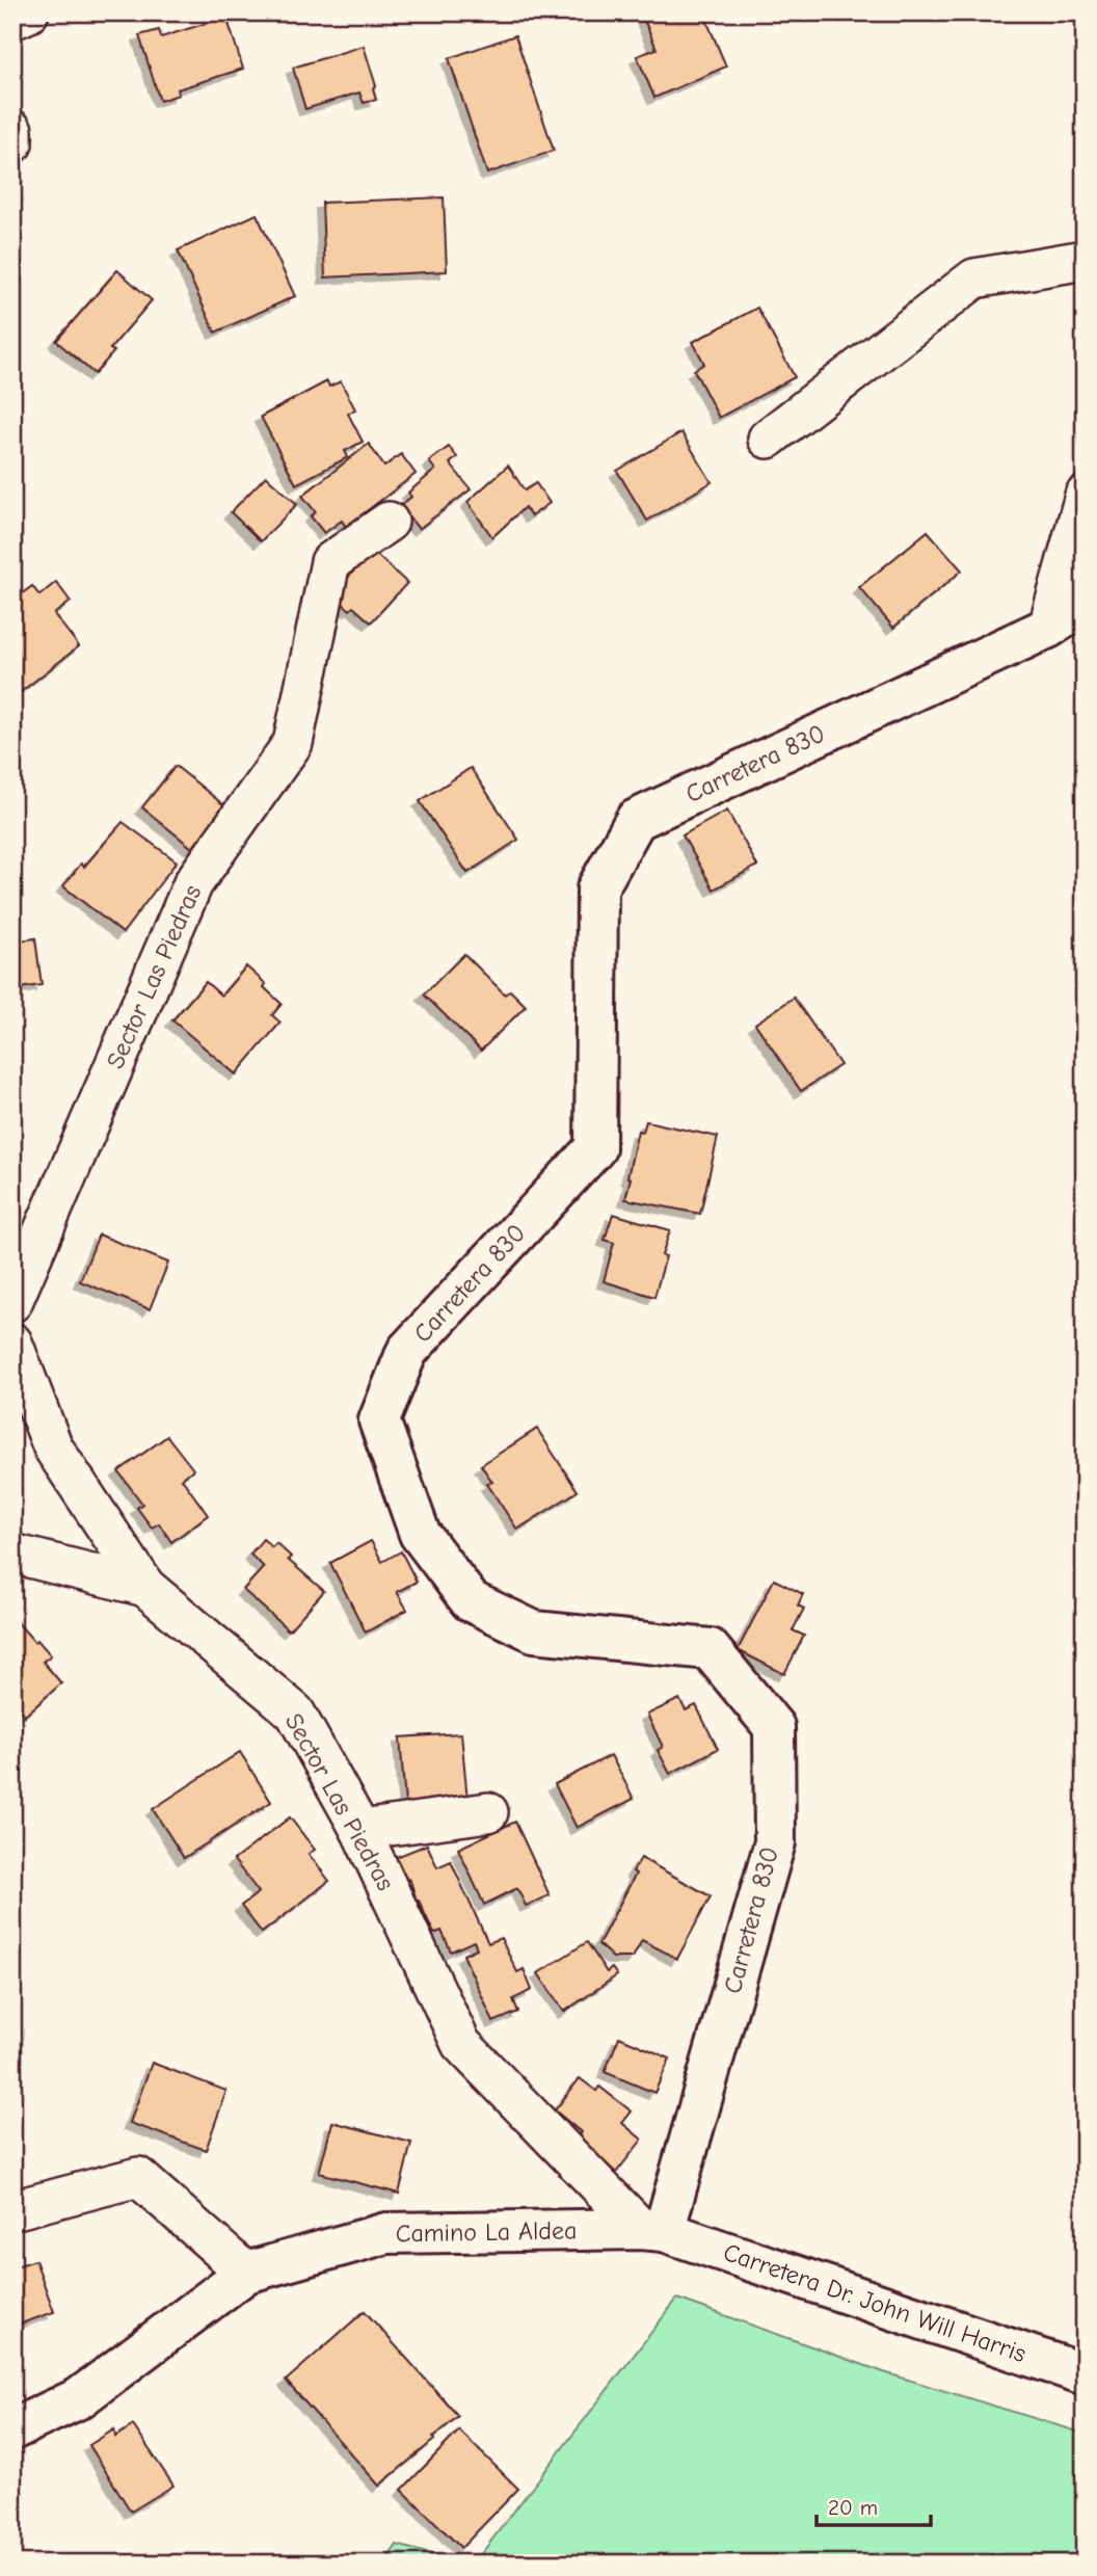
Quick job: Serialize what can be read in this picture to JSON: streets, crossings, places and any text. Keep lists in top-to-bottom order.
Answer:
{
  "streets": {
    "street": [
      "Carretera 830",
      "Sector Las Piedras",
      "Camino La Aldea",
      "Carretera Dr. John Will Harris"
    ]
  },
  "crossings": [
    ["Carretera 830", "Sector Las Piedras"],
    ["Carretera 830", "Camino La Aldea"],
    ["Carretera 830", "Carretera Dr. John Will Harris"],
    ["Sector Las Piedras", "Camino La Aldea"],
    ["Sector Las Piedras", "Carretera Dr. John Will Harris"],
    ["Camino La Aldea", "Carretera Dr. John Will Harris"]
  ],
  "scale_bar": "20 m"
}
